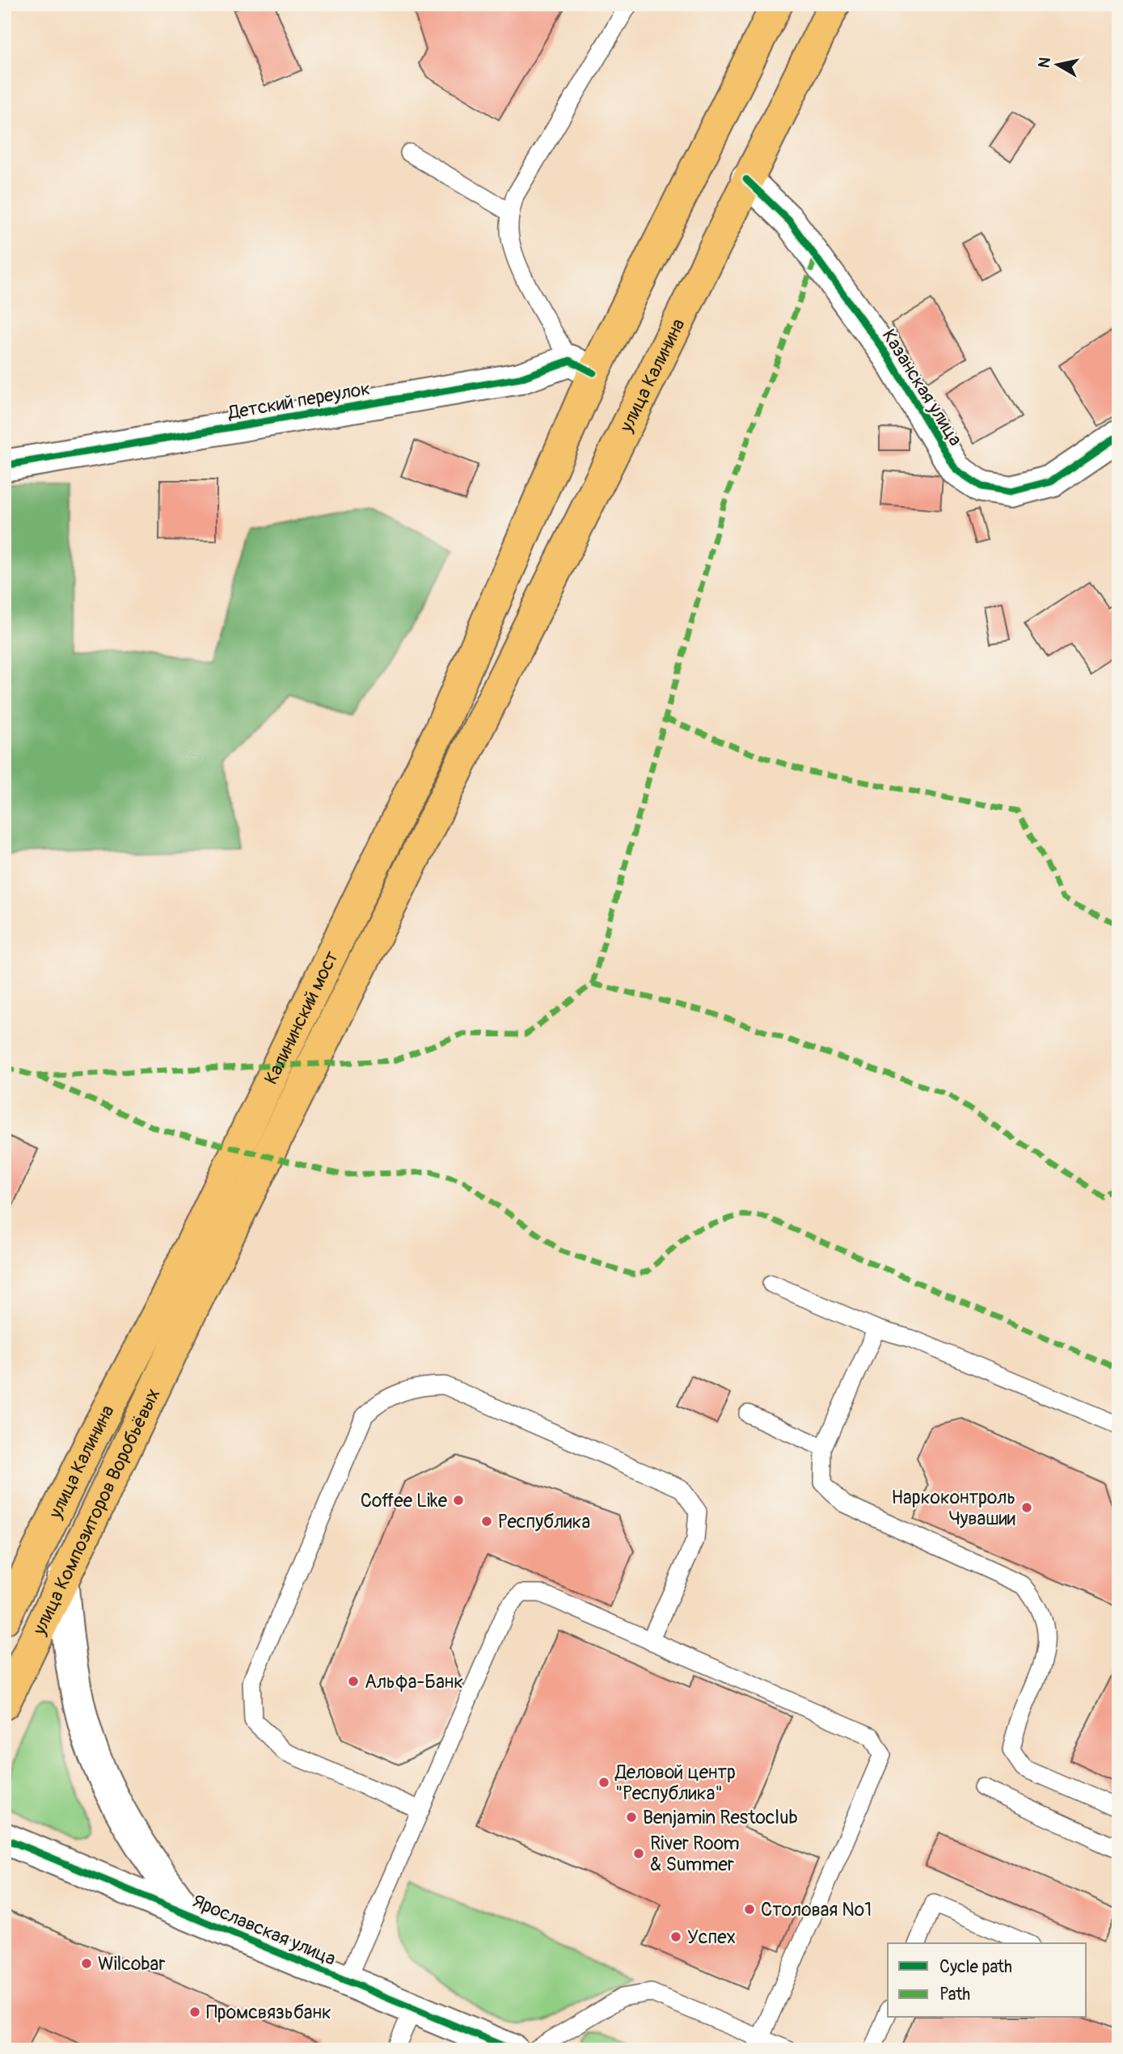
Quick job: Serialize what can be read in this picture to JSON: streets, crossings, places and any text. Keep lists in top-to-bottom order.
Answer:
{
  "streets": {
    "main road": ["улица Калинина", "Калининский мост", "улица Композиторов Воробьёвых"],
    "street": ["Казанская улица", "Детский переулок", "Ярославская улица"]
  },
  "crossings": [
    ["улица Калинина", "Казанская улица"],
    ["улица Калинина", "Калининский мост"],
    ["улица Калинина", "улица Композиторов Воробьёвых"],
    ["Детский переулок", "Калининский мост"],
    ["Калининский мост", "улица Композиторов Воробьёвых"]
  ],
  "places": [
    "Coffee Like",
    "Наркоконтроль Чувашии",
    "Республика",
    "Альфа-Банк",
    "Деловой центр \"Республика\"",
    "Benjamin Restoclub",
    "River Room & Summer",
    "Столовая №1",
    "Успех",
    "Wilcobar",
    "Промсвязьбанк"
  ],
  "legend": ["Cycle path", "Path"],
  "north": "left"
}
